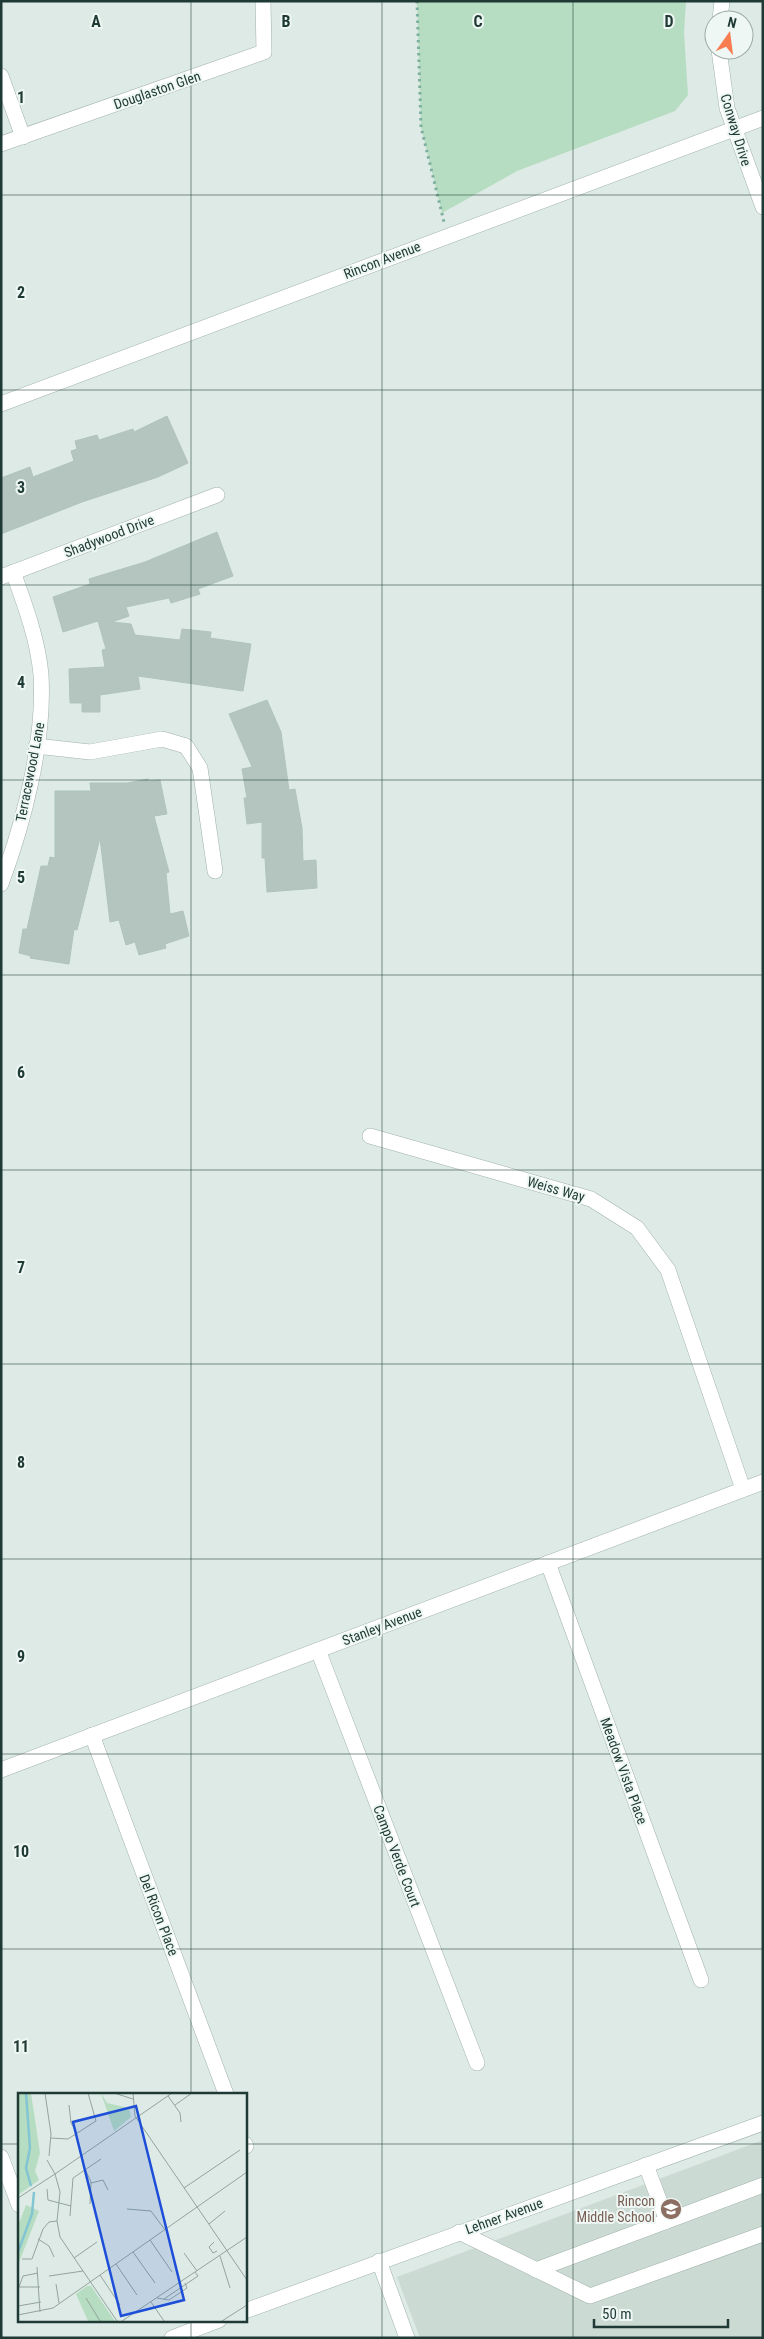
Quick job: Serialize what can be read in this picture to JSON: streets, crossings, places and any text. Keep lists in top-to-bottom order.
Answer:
{
  "streets": {
    "street": [
      "Douglaston Glen",
      "Conway Drive",
      "Rincon Avenue",
      "Shadywood Drive",
      "Terracewood Lane",
      "Weiss Way",
      "Stanley Avenue",
      "Meadow Vista Place",
      "Campo Verde Court",
      "Del Ricon Place",
      "Lehner Avenue"
    ]
  },
  "crossings": [
    ["Conway Drive", "Rincon Avenue"],
    ["Shadywood Drive", "Terracewood Lane"],
    ["Weiss Way", "Stanley Avenue"],
    ["Stanley Avenue", "Meadow Vista Place"],
    ["Stanley Avenue", "Campo Verde Court"],
    ["Stanley Avenue", "Del Ricon Place"]
  ],
  "places": {
    "school or university": ["Rincon Middle School"]
  },
  "scale_bar": "50 m",
  "north": "top",
  "grid": {
    "columns": [
      "A",
      "B",
      "C",
      "D"
    ],
    "rows": [
      "1",
      "2",
      "3",
      "4",
      "5",
      "6",
      "7",
      "8",
      "9",
      "10",
      "11"
    ]
  }
}
